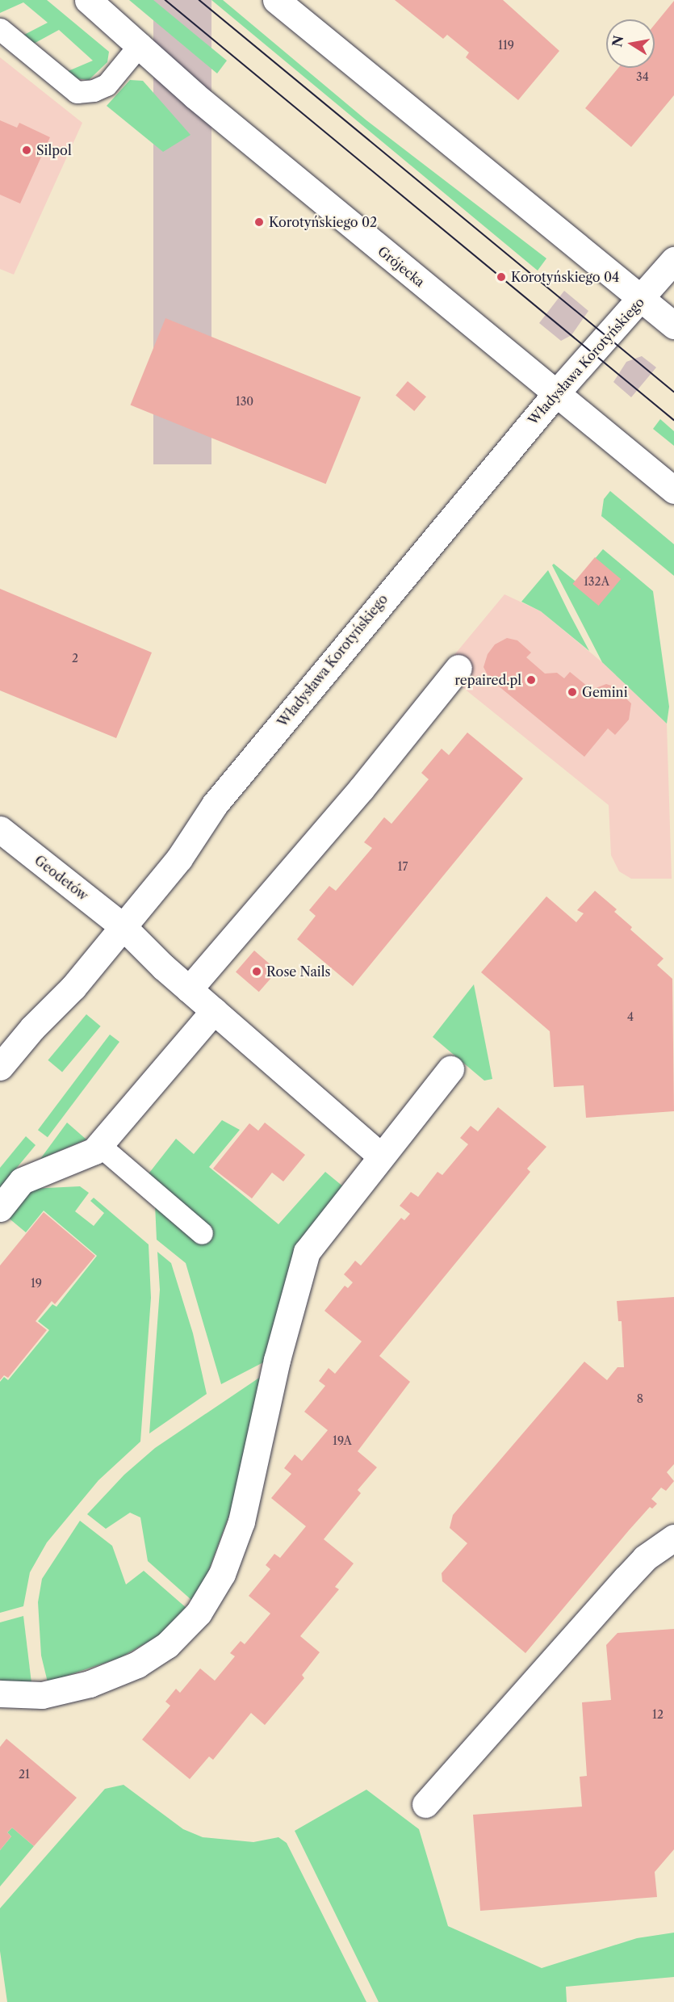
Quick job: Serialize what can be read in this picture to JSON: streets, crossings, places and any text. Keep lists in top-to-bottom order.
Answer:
{
  "streets": {
    "street": ["Grójecka", "Władysława Korotyńskiego", "Geodetów"]
  },
  "crossings": [
    ["Grójecka", "Władysława Korotyńskiego"],
    ["Władysława Korotyńskiego", "Geodetów"]
  ],
  "places": [
    "Silpol",
    "Korotyńskiego 02",
    "Korotyńskiego 04",
    "repaired.pl",
    "Gemini",
    "Rose Nails"
  ],
  "house_numbers": [
    "119",
    "34",
    "130",
    "132A",
    "2",
    "17",
    "4",
    "19",
    "8",
    "19A",
    "12",
    "21"
  ],
  "north": "left"
}
